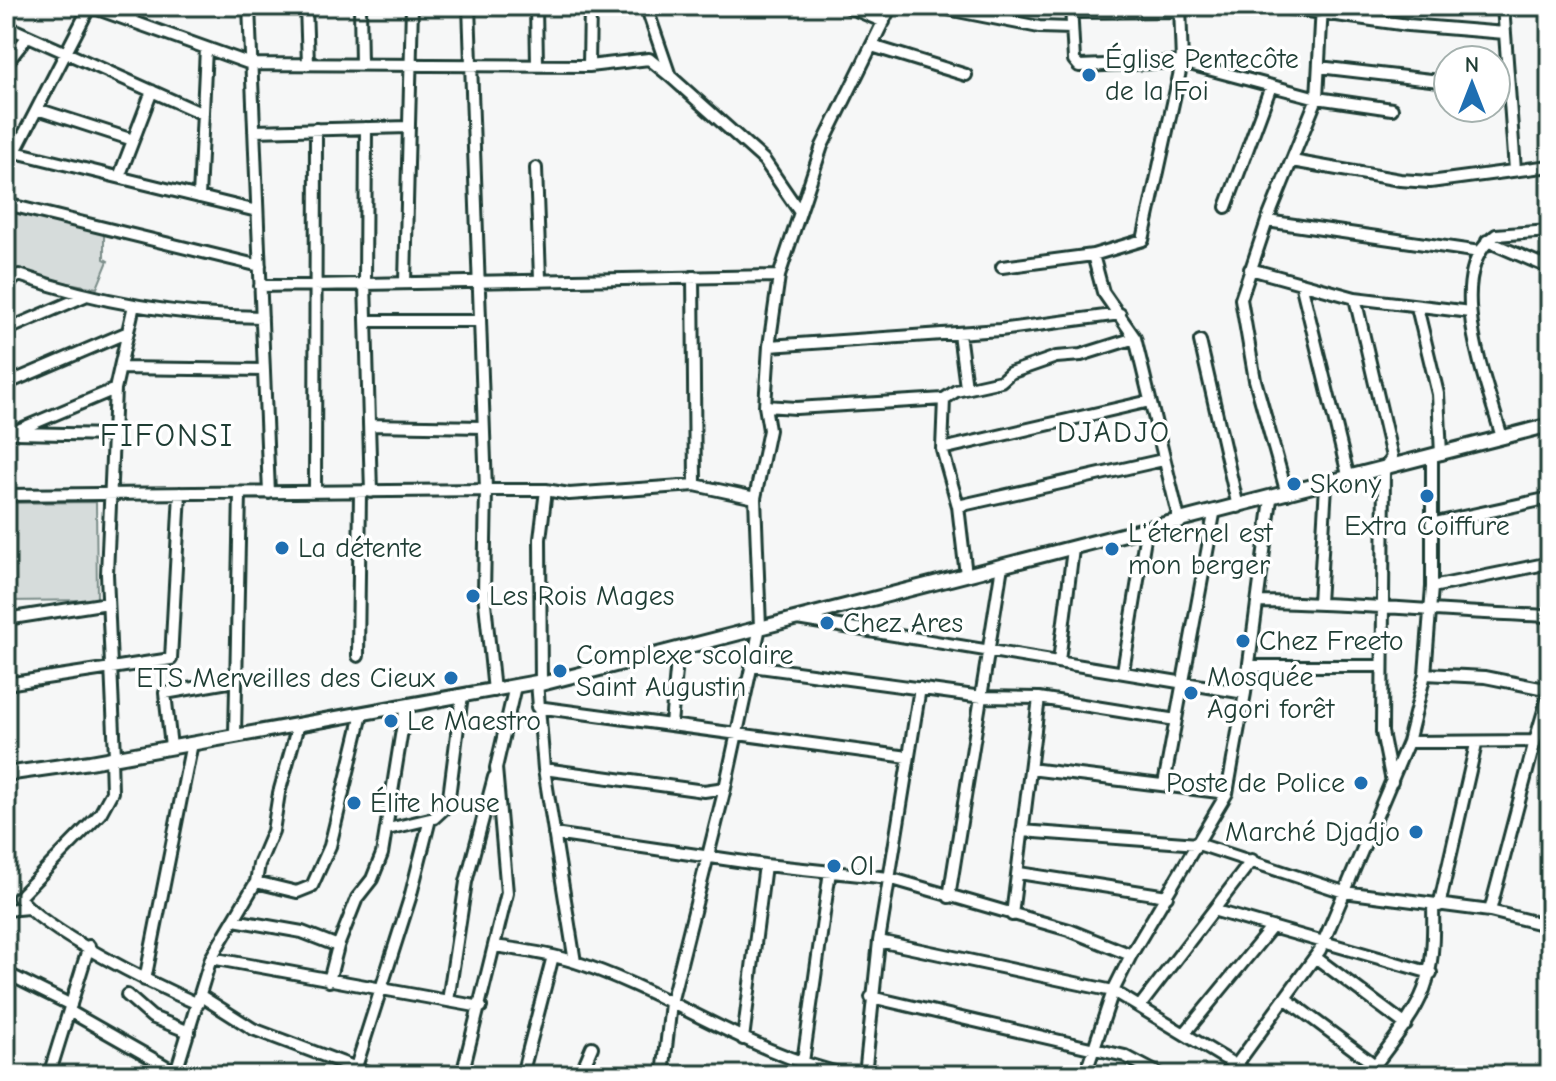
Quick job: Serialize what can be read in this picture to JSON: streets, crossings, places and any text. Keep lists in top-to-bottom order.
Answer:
{
  "districts": ["DJADJO", "FIFONSI"],
  "places": [
    "Église Pentecôte de la Foi",
    "Skony",
    "Extra Coiffure",
    "La détente",
    "L'éternel est mon berger",
    "Les Rois Mages",
    "Chez Ares",
    "Chez Freeto",
    "Complexe scolaire Saint Augustin",
    "ETS Merveilles des Cieux",
    "Mosquée Agori forêt",
    "Le Maestro",
    "Poste de Police",
    "Élite house",
    "Marché Djadjo",
    "Ol"
  ],
  "north": "top"
}
